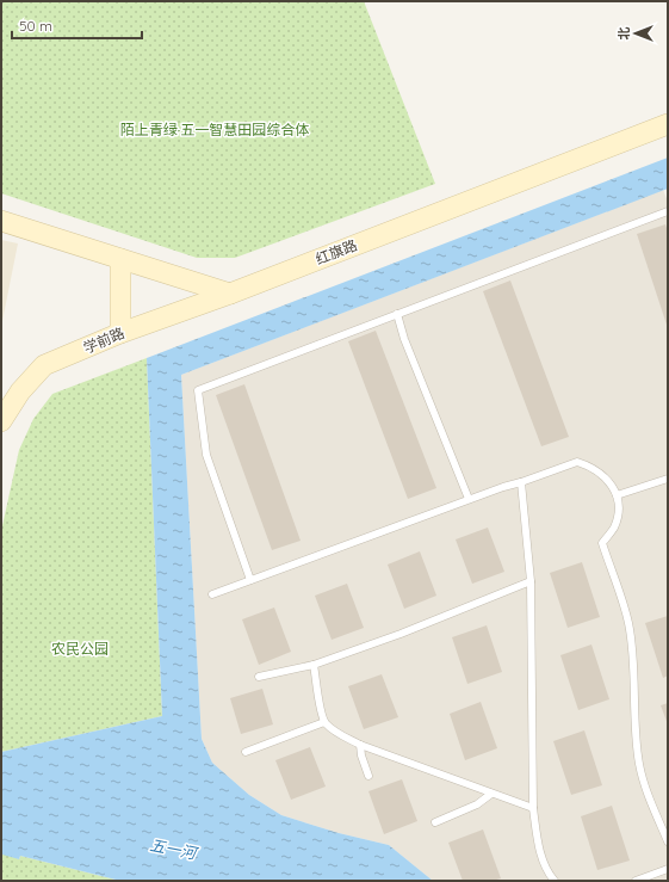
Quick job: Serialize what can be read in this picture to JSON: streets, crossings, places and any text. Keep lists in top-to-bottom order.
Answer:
{
  "streets": {
    "street": ["红旗路", "学前路"]
  },
  "crossings": [
    ["红旗路", "学前路"]
  ],
  "water": ["五一河"],
  "parks": ["陌上青绿·五一智慧田园综合体", "农民公园"],
  "scale_bar": "50 m",
  "north": "left"
}
